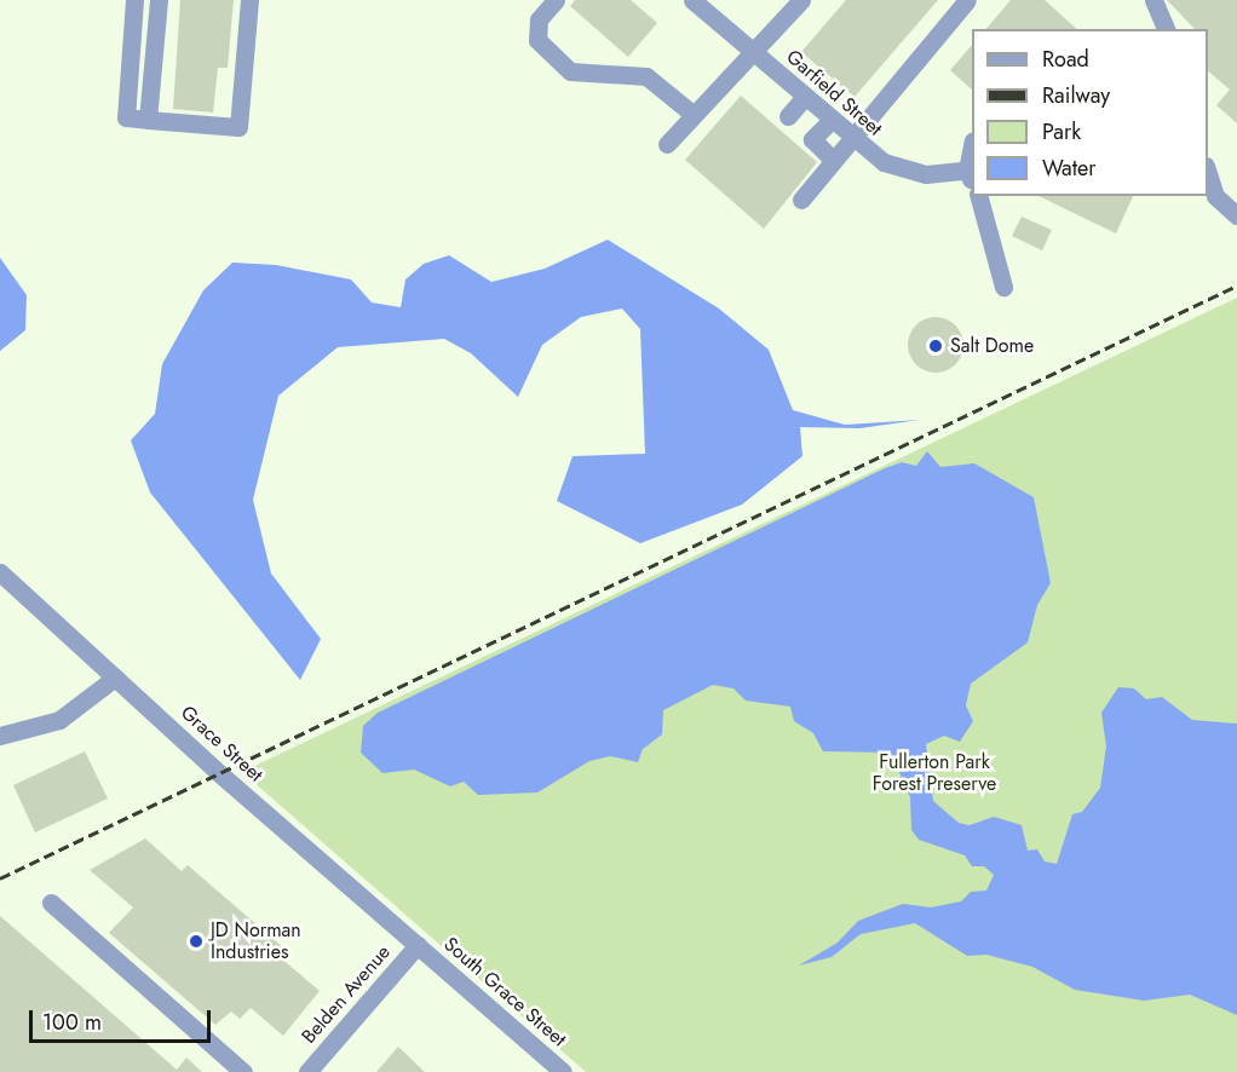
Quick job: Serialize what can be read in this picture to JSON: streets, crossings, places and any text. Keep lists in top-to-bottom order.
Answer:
{
  "streets": {
    "street": [
      "Garfield Street",
      "Grace Street",
      "South Grace Street",
      "Belden Avenue"
    ]
  },
  "crossings": [
    ["Grace Street", "South Grace Street"],
    ["Grace Street", "Belden Avenue"],
    ["South Grace Street", "Belden Avenue"]
  ],
  "parks": ["Fullerton Park Forest Preserve"],
  "places": ["Salt Dome", "JD Norman Industries"],
  "legend": [
    "Road",
    "Railway",
    "Park",
    "Water"
  ],
  "scale_bar": "100 m"
}
